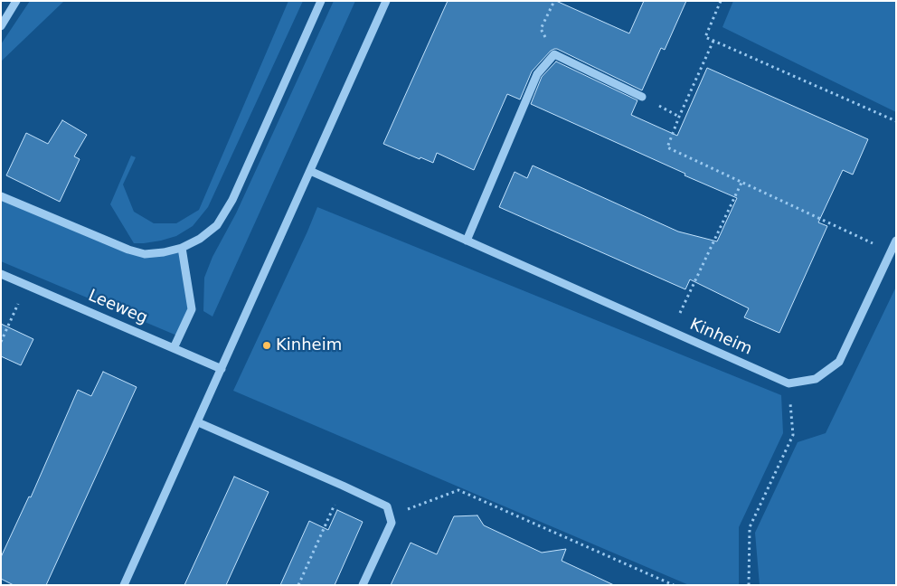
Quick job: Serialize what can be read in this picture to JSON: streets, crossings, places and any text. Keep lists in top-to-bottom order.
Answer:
{
  "streets": {
    "street": ["Leeweg", "Kinheim"]
  },
  "places": ["Kinheim"]
}
